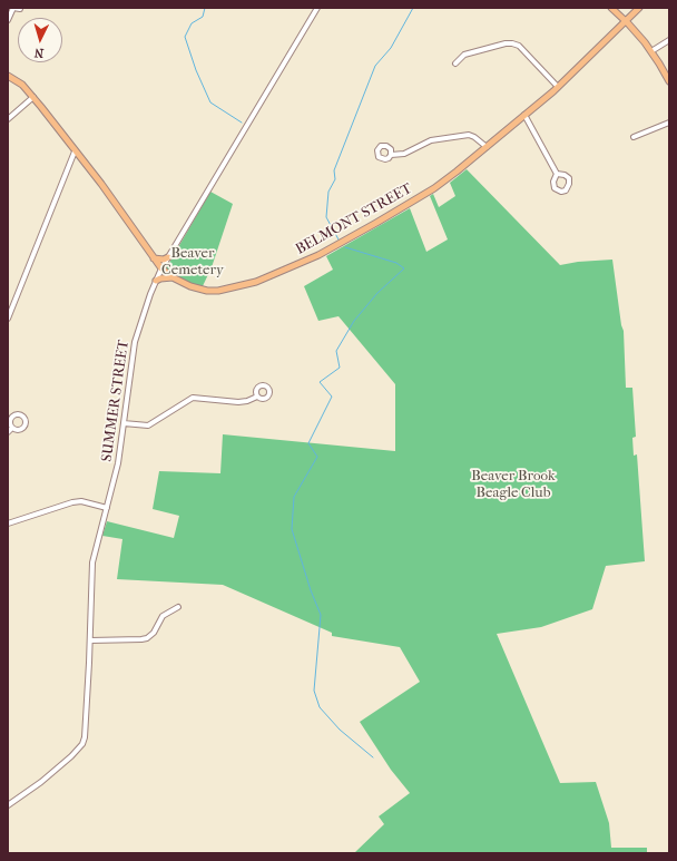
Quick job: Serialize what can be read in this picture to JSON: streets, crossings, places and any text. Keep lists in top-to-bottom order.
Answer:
{
  "streets": {
    "main road": ["BELMONT STREET"],
    "street": ["SUMMER STREET"]
  },
  "crossings": [
    ["BELMONT STREET", "SUMMER STREET"]
  ],
  "parks": ["Beaver Cemetery", "Beaver Brook Beagle Club"],
  "north": "bottom"
}
